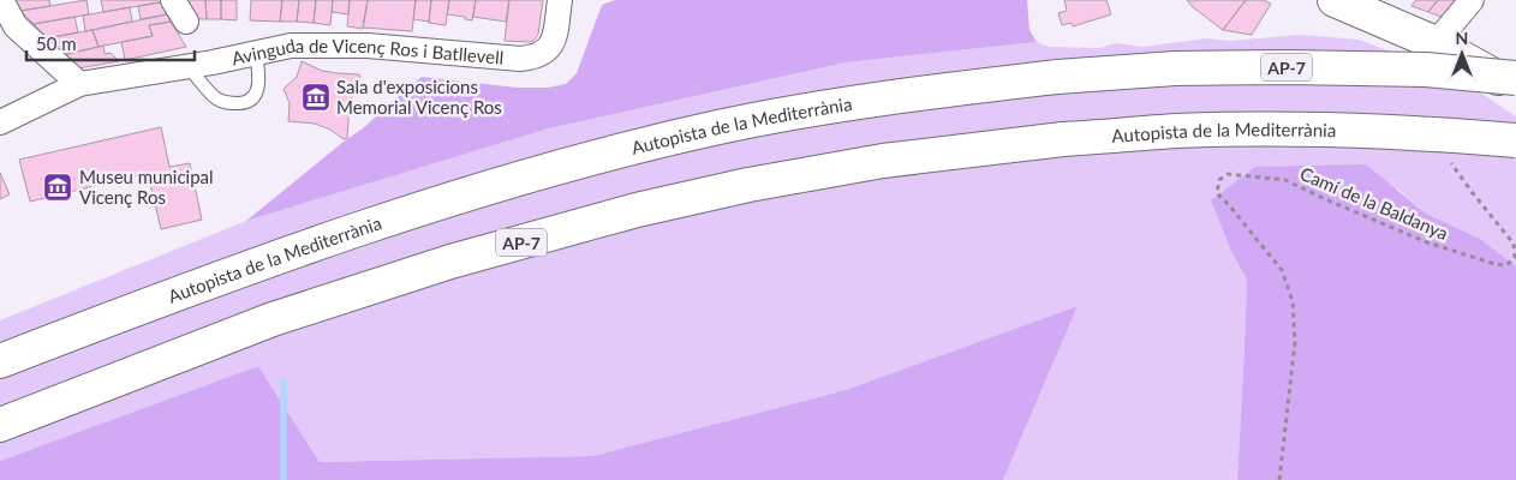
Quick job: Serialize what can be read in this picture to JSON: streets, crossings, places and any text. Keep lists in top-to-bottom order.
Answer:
{
  "streets": {
    "main road": ["AP-7", "Autopista de la Mediterrània"],
    "street": ["Avinguda de Vicenç Ros i Batllevell"],
    "path": ["Camí de la Baldanya"]
  },
  "places": {
    "museum": ["Sala d'exposicions Memorial Vicenç Ros", "Museu municipal Vicenç Ros"]
  },
  "scale_bar": "50 m",
  "north": "top"
}
